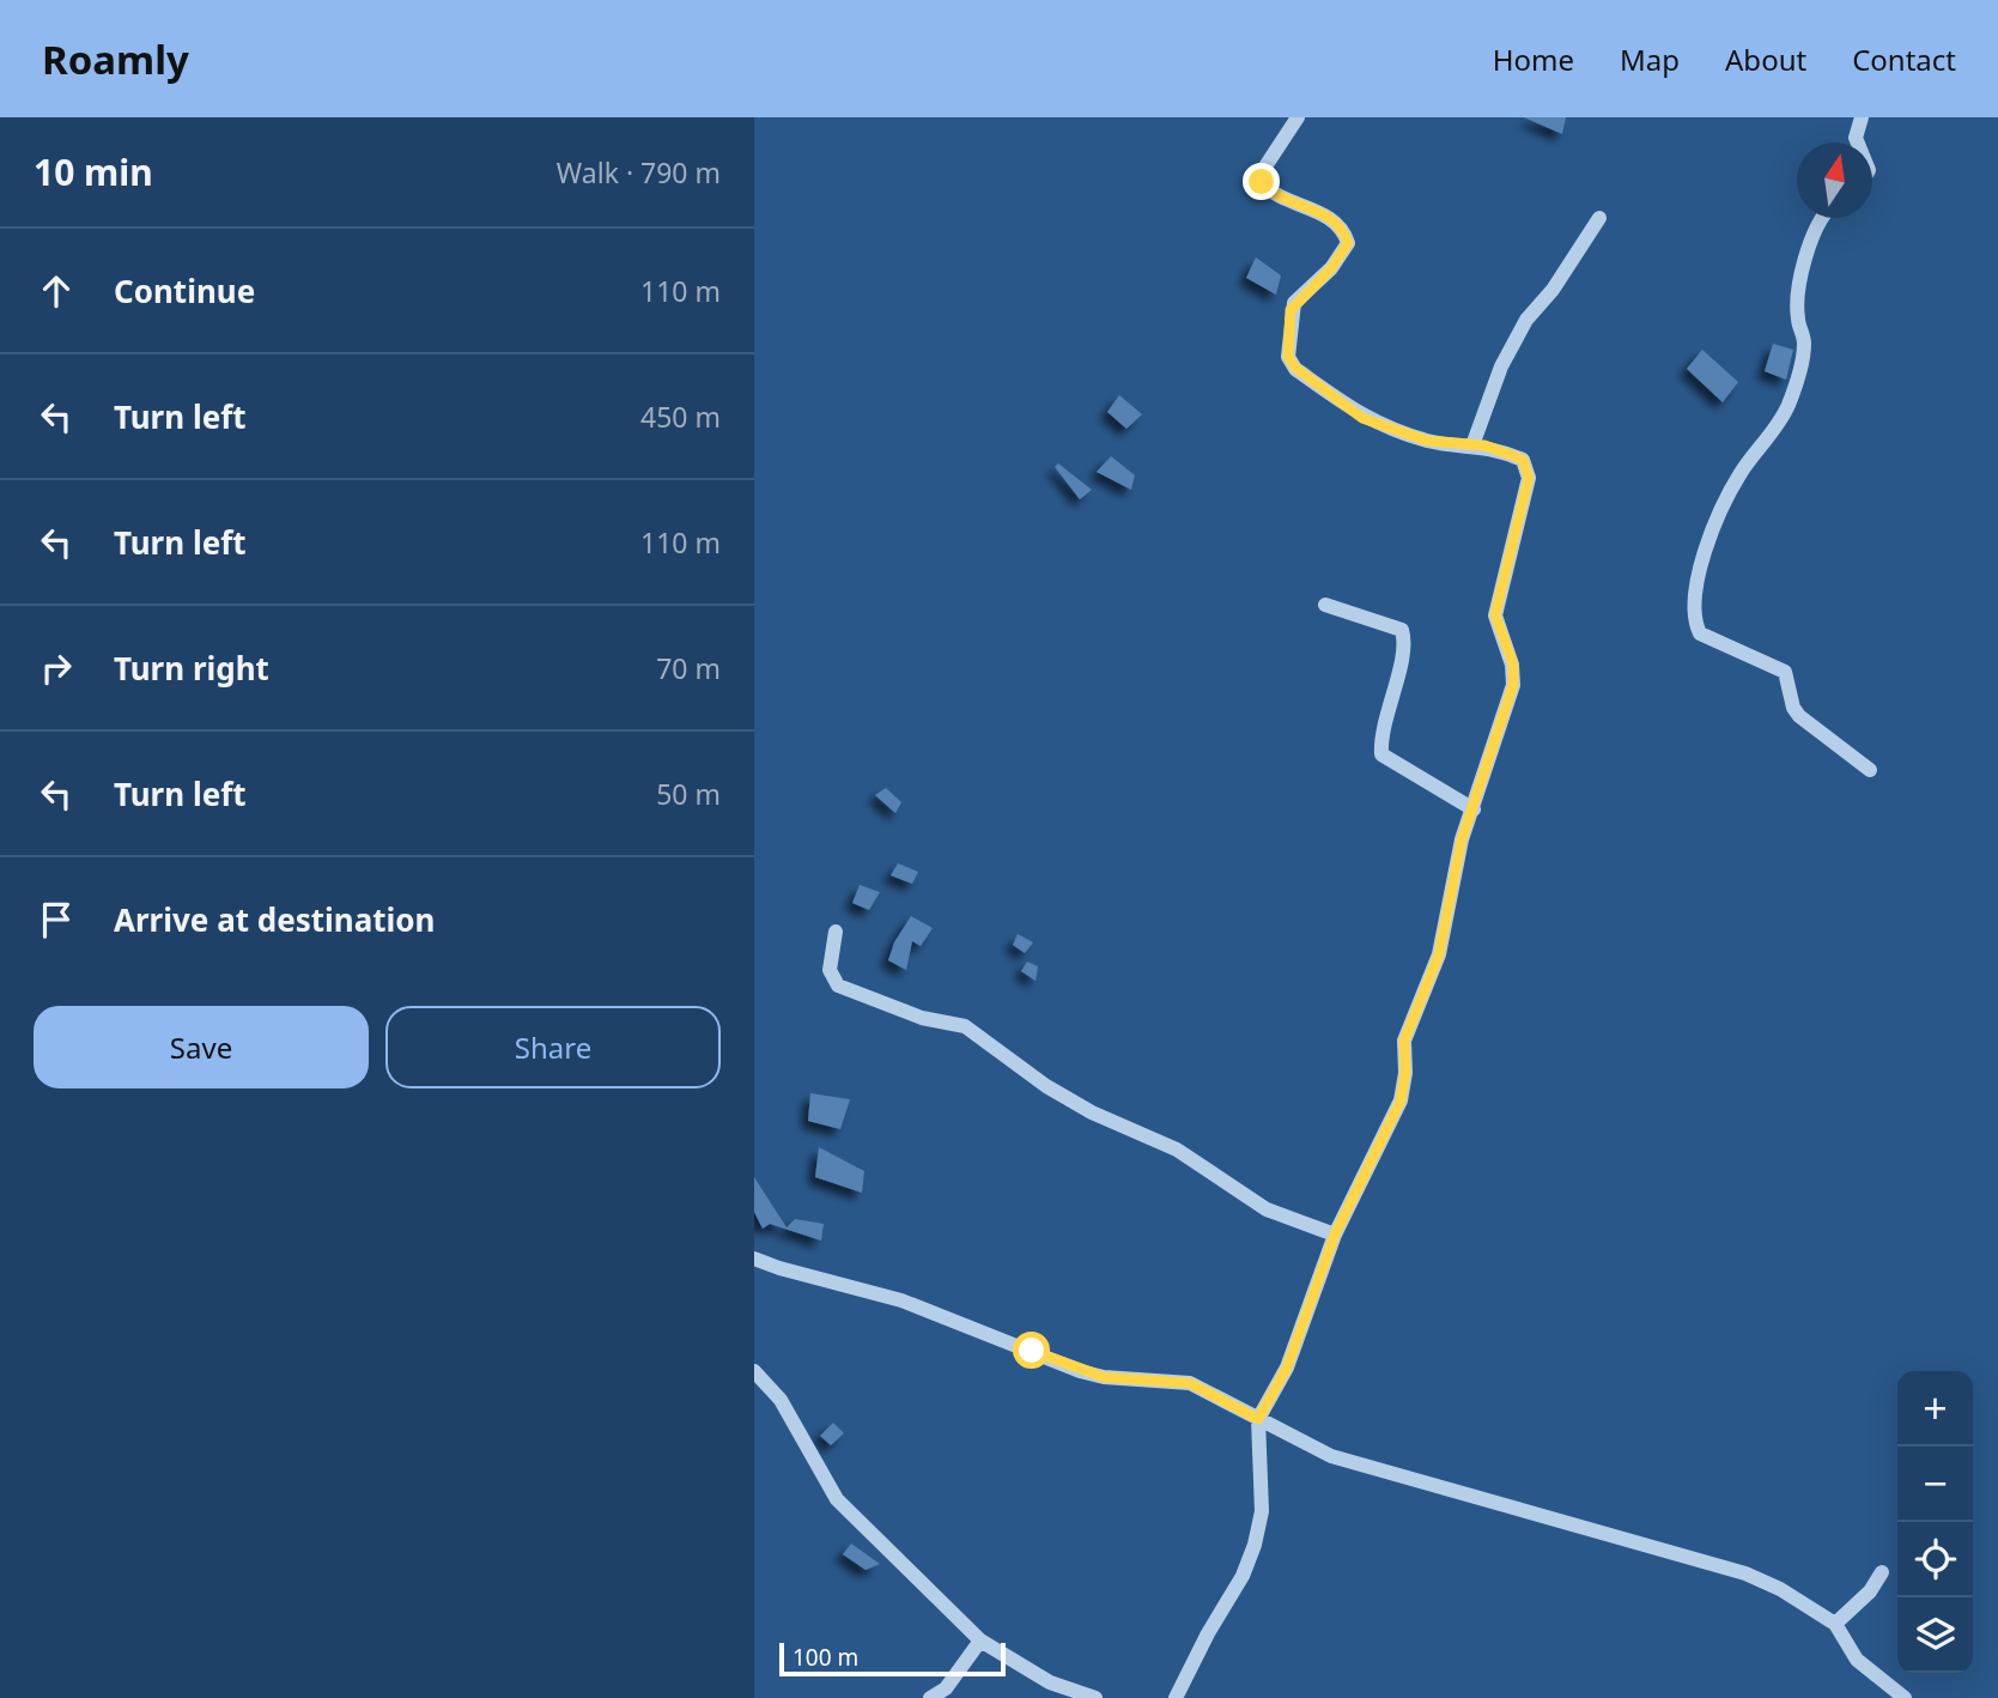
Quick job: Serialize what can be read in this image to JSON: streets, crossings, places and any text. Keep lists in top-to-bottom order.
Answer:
{
  "scale_bar": "100 m",
  "north": "top",
  "page": {
    "header": "Roamly",
    "nav": [
      "Home",
      "Map",
      "About",
      "Contact"
    ],
    "heading": ["10 min", "Walk · 790 m"],
    "list": [
      ["Continue", "110 m"],
      ["Turn left", "450 m"],
      ["Turn left", "110 m"],
      ["Turn right", "70 m"],
      ["Turn left", "50 m"],
      "Arrive at destination"
    ],
    "buttons": ["Save", "Share"],
    "map_buttons": ["+", "−"],
    "scale": "100 m"
  }
}
